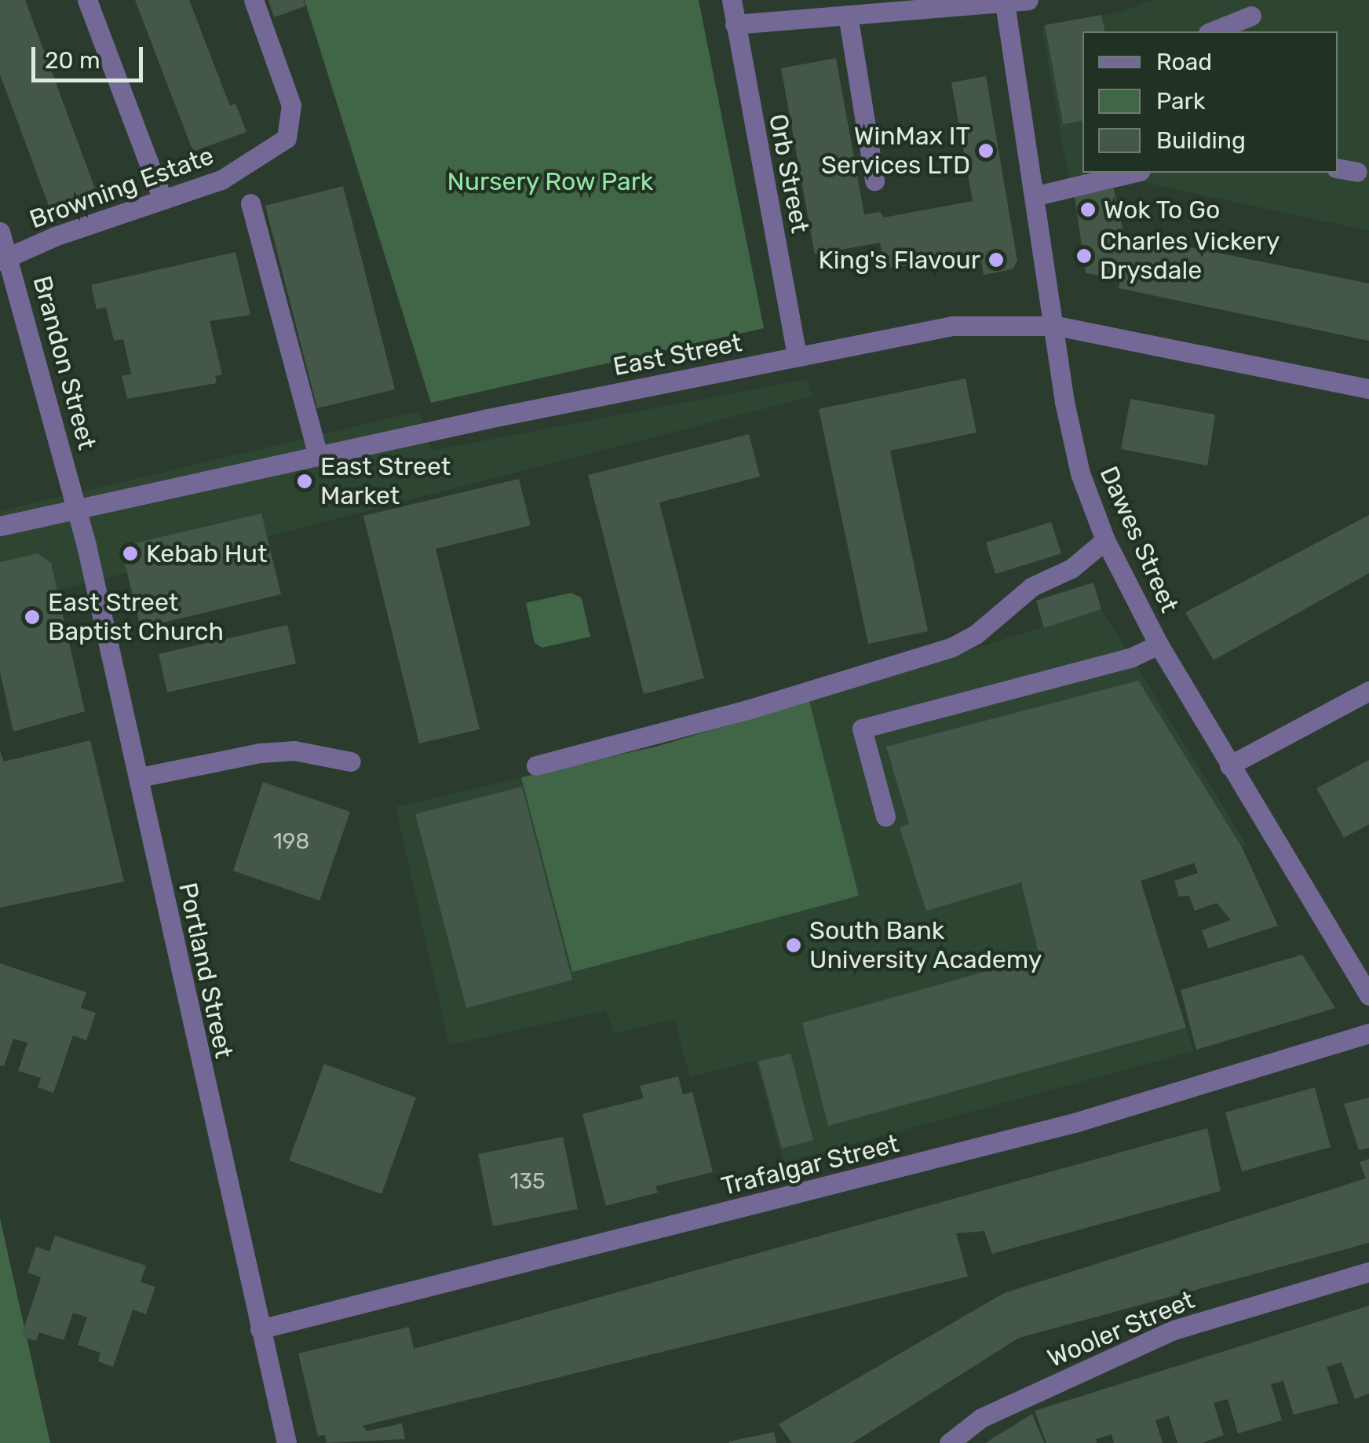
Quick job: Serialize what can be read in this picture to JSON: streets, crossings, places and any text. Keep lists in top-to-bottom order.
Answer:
{
  "streets": {
    "street": [
      "Orb Street",
      "Browning Estate",
      "East Street",
      "Brandon Street",
      "Dawes Street",
      "Portland Street",
      "Trafalgar Street",
      "Wooler Street"
    ]
  },
  "crossings": [
    ["Orb Street", "East Street"],
    ["Browning Estate", "Brandon Street"],
    ["East Street", "Brandon Street"],
    ["East Street", "Dawes Street"],
    ["East Street", "Portland Street"],
    ["Brandon Street", "Portland Street"],
    ["Portland Street", "Trafalgar Street"]
  ],
  "parks": ["Nursery Row Park"],
  "places": [
    "WinMax IT Services LTD",
    "Wok To Go",
    "Charles Vickery Drysdale",
    "King's Flavour",
    "East Street Market",
    "Kebab Hut",
    "East Street Baptist Church",
    "South Bank University Academy"
  ],
  "house_numbers": ["198", "135"],
  "legend": ["Road", "Park", "Building"],
  "scale_bar": "20 m"
}
